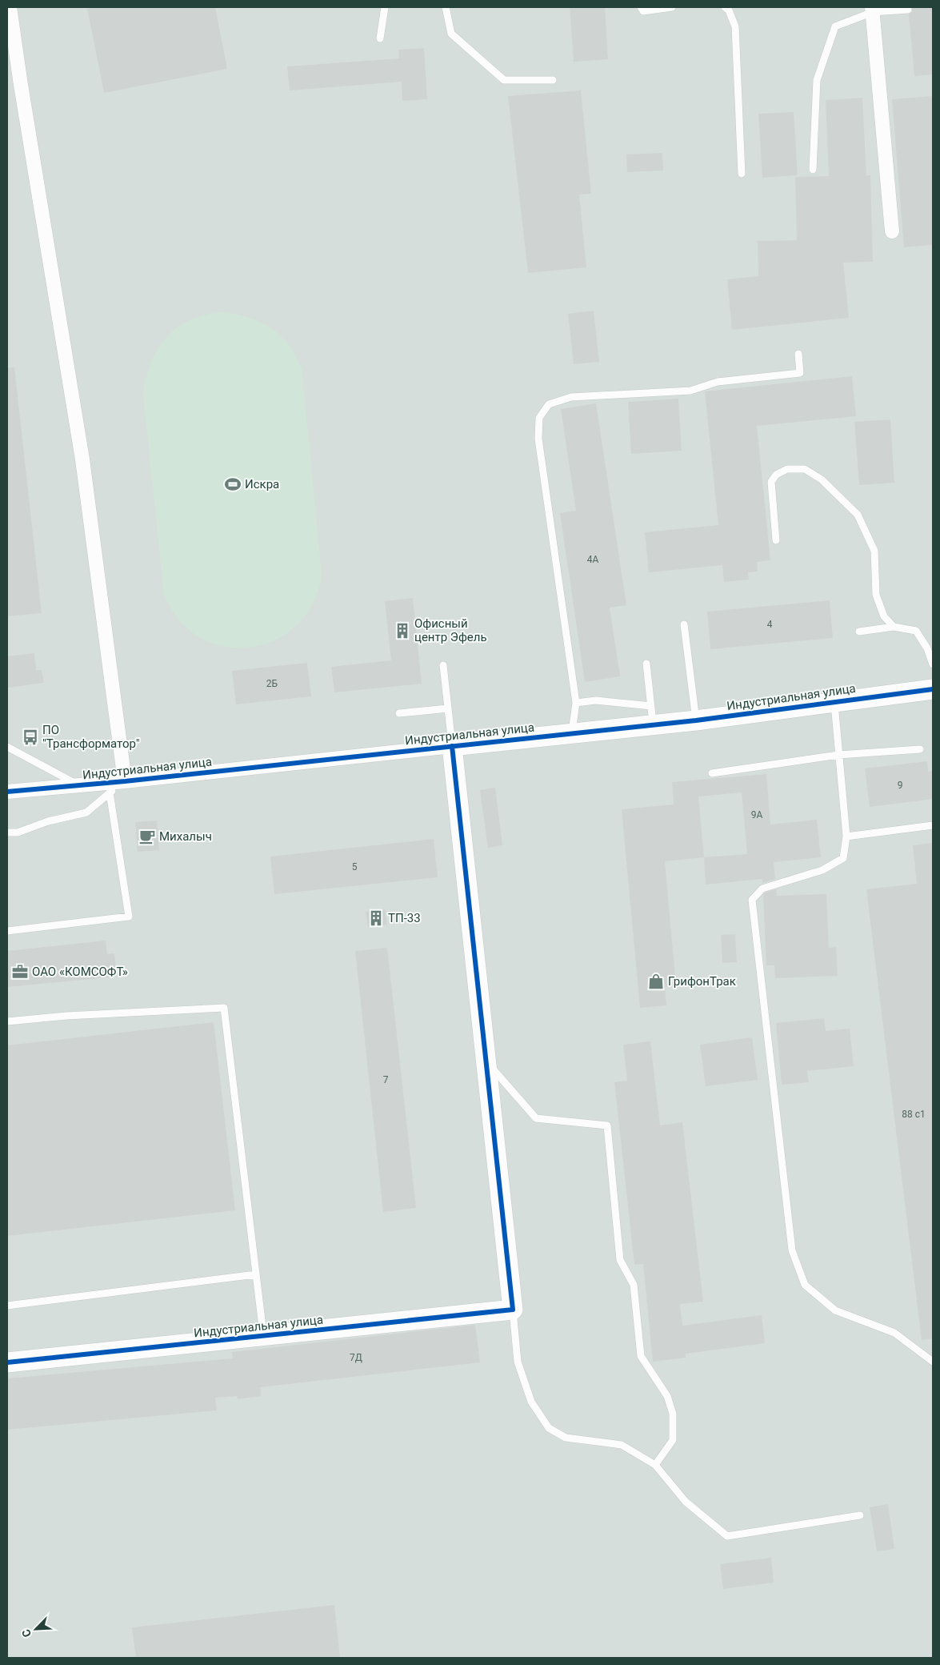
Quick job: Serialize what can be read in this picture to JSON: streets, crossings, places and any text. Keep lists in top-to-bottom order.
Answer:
{
  "streets": {
    "street": ["Индустриальная улица"]
  },
  "places": {
    "sports": ["Искра"],
    "building": ["Офисный центр Эфель", "ТП-33"],
    "bus stop": ["ПО \"Трансформатор\""],
    "cafe": ["Михалыч"],
    "office": ["ОАО «КОМСОФТ»"],
    "shop": ["ГрифонТрак"]
  },
  "house_numbers": [
    "4А",
    "4",
    "2Б",
    "9",
    "9А",
    "5",
    "7",
    "88 с1",
    "7Д"
  ],
  "north": "bottom left"
}
